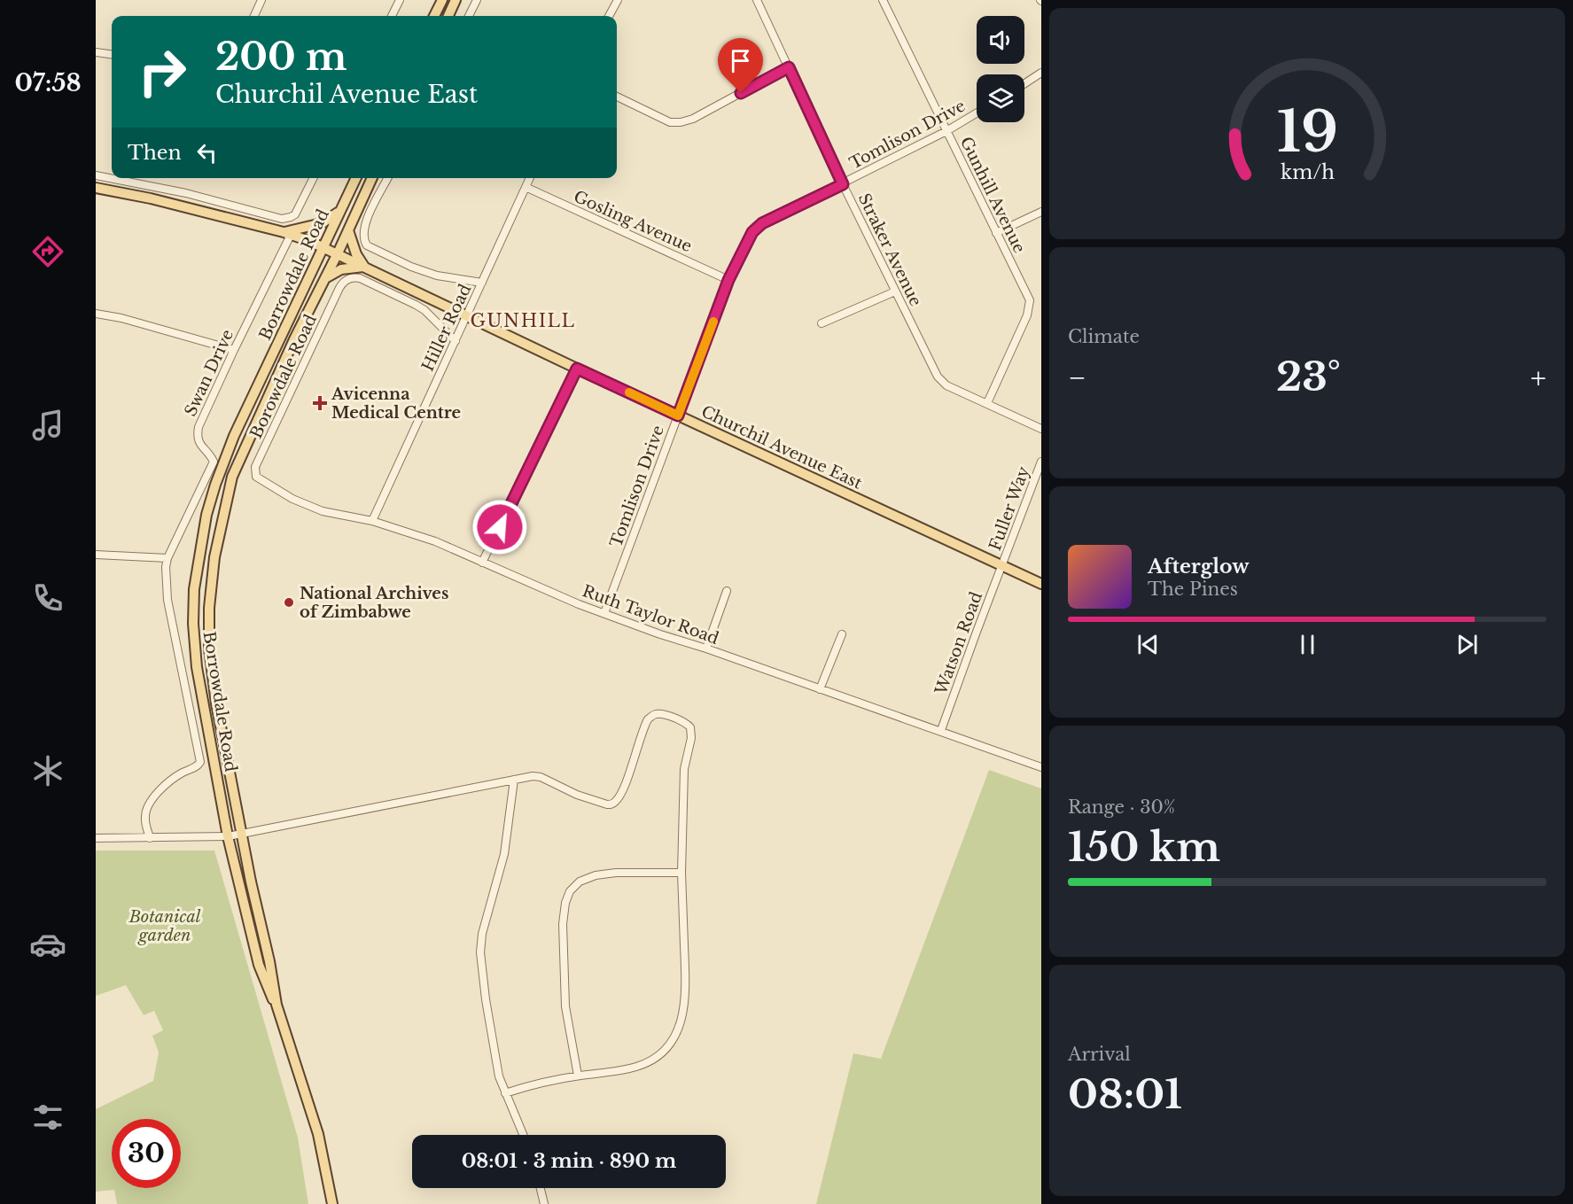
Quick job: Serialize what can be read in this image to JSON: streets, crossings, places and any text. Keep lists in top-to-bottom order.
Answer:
{
  "streets": {
    "main road": ["Borrowdale Road", "Churchil Avenue East"],
    "street": [
      "Tomlison Drive",
      "Gunhill Avenue",
      "Gosling Avenue",
      "Straker Avenue",
      "Hiller Road",
      "Swan Drive",
      "Borowdale Road",
      "Fuller Way",
      "Ruth Taylor Road",
      "Watson Road"
    ]
  },
  "crossings": [
    ["Tomlison Drive", "Gunhill Avenue"],
    ["Tomlison Drive", "Gosling Avenue"],
    ["Tomlison Drive", "Straker Avenue"],
    ["Tomlison Drive", "Churchil Avenue East"],
    ["Tomlison Drive", "Ruth Taylor Road"],
    ["Gunhill Avenue", "Straker Avenue"],
    ["Gosling Avenue", "Hiller Road"],
    ["Borrowdale Road", "Churchil Avenue East"],
    ["Hiller Road", "Borowdale Road"],
    ["Hiller Road", "Churchil Avenue East"],
    ["Hiller Road", "Ruth Taylor Road"],
    ["Swan Drive", "Churchil Avenue East"],
    ["Borowdale Road", "Ruth Taylor Road"],
    ["Churchil Avenue East", "Fuller Way"],
    ["Churchil Avenue East", "Watson Road"],
    ["Fuller Way", "Watson Road"],
    ["Ruth Taylor Road", "Watson Road"]
  ],
  "districts": ["GUNHILL"],
  "parks": ["Botanical garden"],
  "places": {
    "health": ["Avicenna Medical Centre"],
    "other": ["National Archives of Zimbabwe"]
  },
  "page": {
    "tabs": "07:58",
    "turn": ["200 m", "Churchil Avenue East"],
    "then": "Then",
    "tile": [
      "Climate",
      ["Range · 30%", "150 km"],
      ["Arrival", "08:01"]
    ],
    "heat": ["−", "23°", "+"],
    "song": ["Afterglow", "The Pines"],
    "limit": "30",
    "trip": "08:01 · 3 min · 890 m",
    "gauge": ["19", "km/h"]
  }
}
